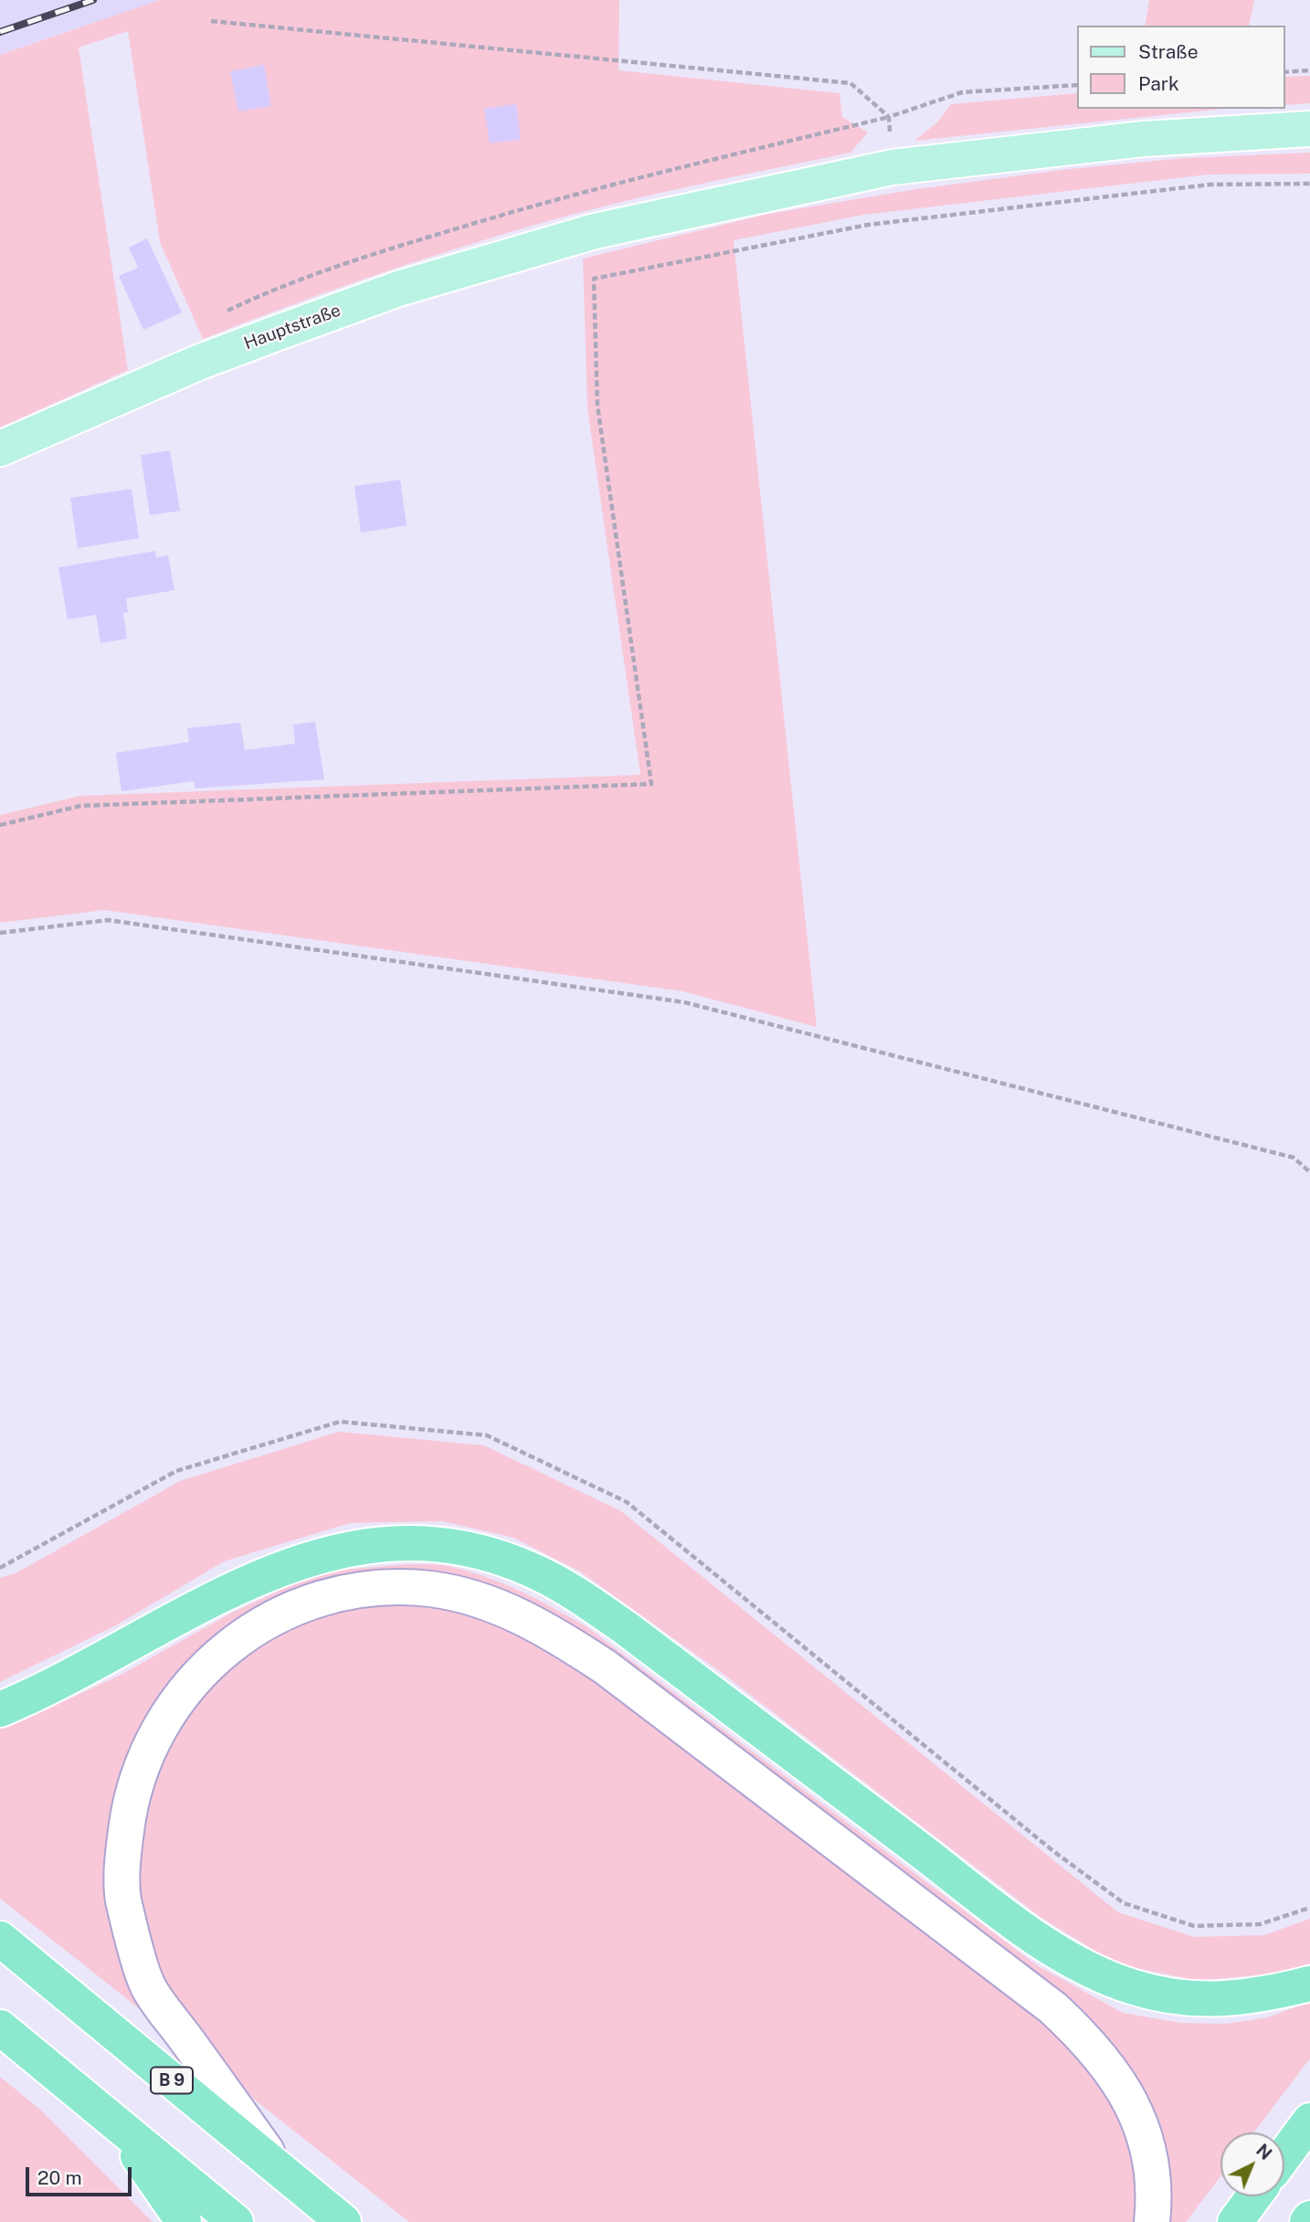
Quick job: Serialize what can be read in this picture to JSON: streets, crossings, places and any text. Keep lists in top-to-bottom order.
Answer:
{
  "streets": {
    "highway": ["B 9"],
    "main road": ["Hauptstraße"]
  },
  "legend": ["Straße", "Park"],
  "scale_bar": "20 m",
  "north": "top right"
}
